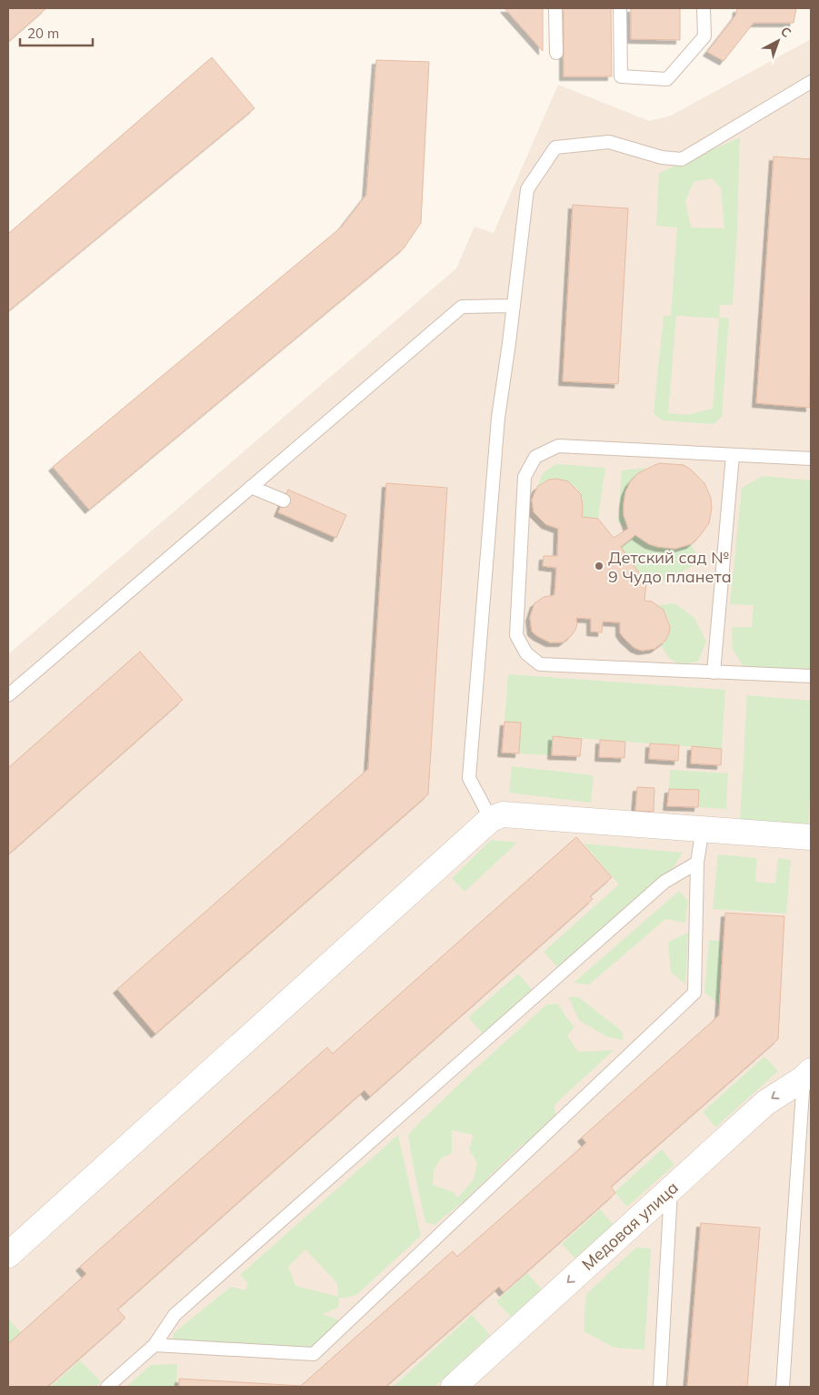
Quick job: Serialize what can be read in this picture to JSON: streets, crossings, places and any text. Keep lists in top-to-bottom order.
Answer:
{
  "streets": {
    "street": ["Медовая улица"]
  },
  "one_way": ["Медовая улица"],
  "places": ["Детский сад № 9 Чудо планета"],
  "scale_bar": "20 m",
  "north": "top right"
}
